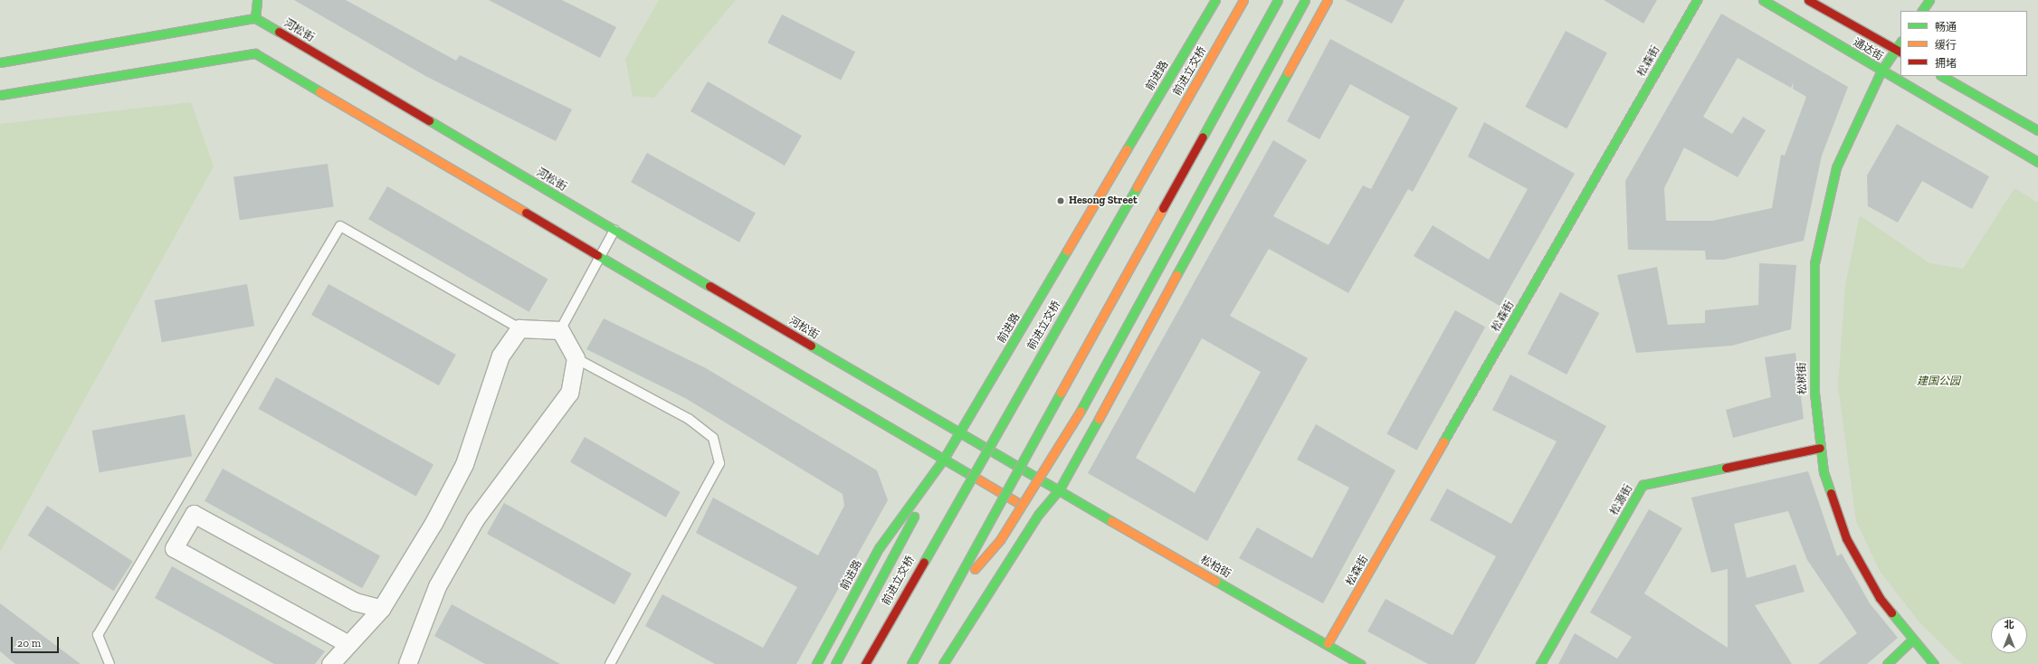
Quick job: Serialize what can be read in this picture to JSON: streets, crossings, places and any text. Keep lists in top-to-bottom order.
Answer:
{
  "streets": {
    "main road": [
      "河松街",
      "通达街",
      "松森街",
      "前进立交桥",
      "前进路",
      "松树街",
      "松源街",
      "松柏街"
    ]
  },
  "crossings": [
    ["河松街", "前进路"],
    ["河松街", "松柏街"],
    ["通达街", "松树街"],
    ["松森街", "松柏街"],
    ["松树街", "松源街"]
  ],
  "parks": ["建国公园"],
  "places": ["Hesong Street"],
  "legend": ["畅通", "缓行", "拥堵"],
  "scale_bar": "20 m",
  "north": "top"
}
